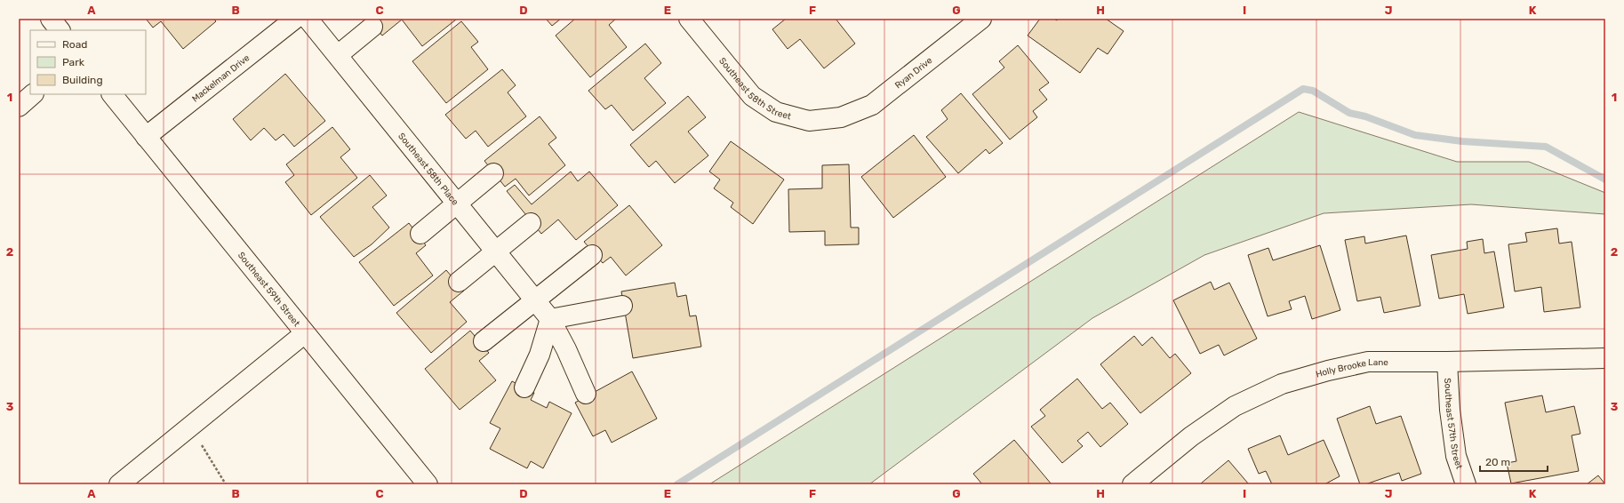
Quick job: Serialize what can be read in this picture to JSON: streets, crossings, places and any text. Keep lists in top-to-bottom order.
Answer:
{
  "streets": {
    "street": [
      "Ryan Drive",
      "Mackelman Drive",
      "Southeast 58th Street",
      "Southeast 58th Place",
      "Southeast 59th Street",
      "Holly Brooke Lane",
      "Southeast 57th Street"
    ]
  },
  "crossings": [
    ["Ryan Drive", "Southeast 58th Street"],
    ["Mackelman Drive", "Southeast 59th Street"],
    ["Holly Brooke Lane", "Southeast 57th Street"]
  ],
  "legend": ["Road", "Park", "Building"],
  "scale_bar": "20 m",
  "grid": {
    "columns": [
      "A",
      "B",
      "C",
      "D",
      "E",
      "F",
      "G",
      "H",
      "I",
      "J",
      "K"
    ],
    "rows": ["1", "2", "3"]
  }
}
